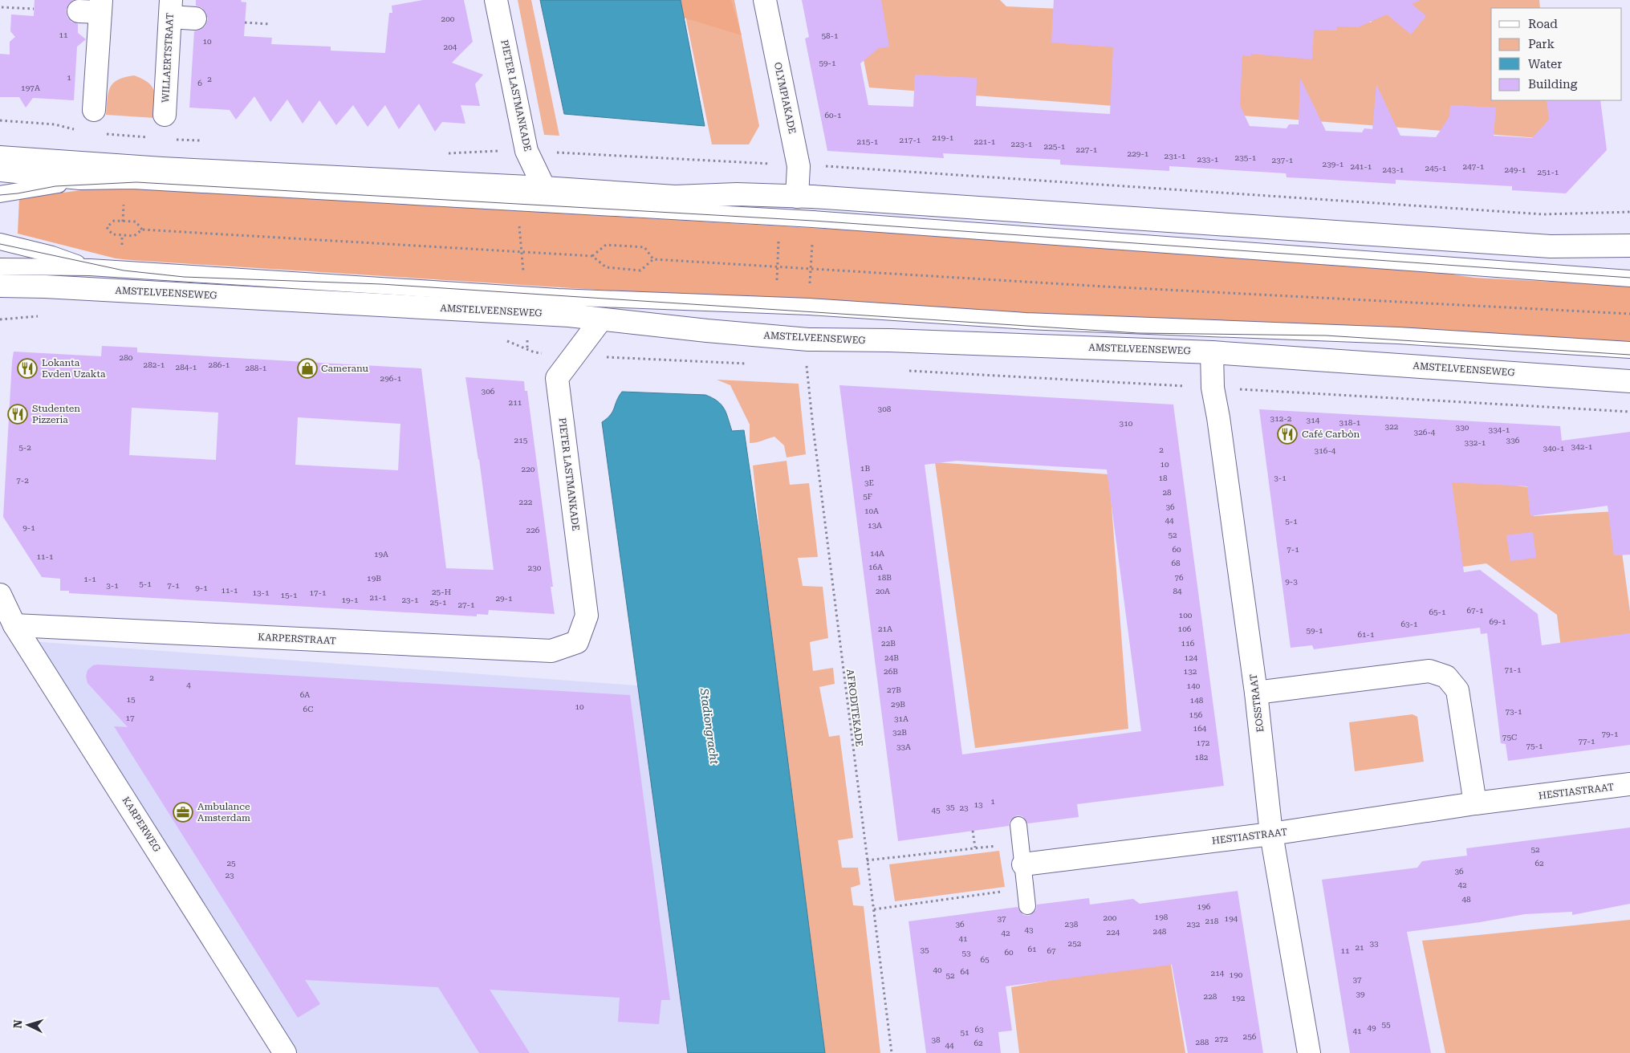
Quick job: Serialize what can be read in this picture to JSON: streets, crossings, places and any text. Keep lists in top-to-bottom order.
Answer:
{
  "streets": {
    "street": [
      "WILLAERTSTRAAT",
      "PIETER LASTMANKADE",
      "OLYMPIAKADE",
      "AMSTELVEENSEWEG",
      "KARPERSTRAAT",
      "EOSSTRAAT",
      "HESTIASTRAAT",
      "KARPERWEG"
    ],
    "path": ["AFRODITEKADE"]
  },
  "crossings": [
    ["PIETER LASTMANKADE", "AMSTELVEENSEWEG"],
    ["PIETER LASTMANKADE", "KARPERSTRAAT"],
    ["AMSTELVEENSEWEG", "EOSSTRAAT"],
    ["AMSTELVEENSEWEG", "AFRODITEKADE"],
    ["KARPERSTRAAT", "KARPERWEG"],
    ["EOSSTRAAT", "HESTIASTRAAT"]
  ],
  "water": ["Stadiongracht"],
  "places": {
    "restaurant": ["Lokanta Evden Uzakta", "Studenten Pizzeria", "Café Carbòn"],
    "shop": ["Cameranu"],
    "office": ["Ambulance Amsterdam"]
  },
  "house_numbers": [
    "200",
    "11",
    "58-1",
    "10",
    "204",
    "59-1",
    "1",
    "2",
    "6",
    "197A",
    "60-1",
    "219-1",
    "217-1",
    "215-1",
    "221-1",
    "223-1",
    "225-1",
    "227-1",
    "229-1",
    "231-1",
    "235-1",
    "233-1",
    "237-1",
    "239-1",
    "241-1",
    "247-1",
    "245-1",
    "243-1",
    "249-1",
    "251-1",
    "280",
    "282-1",
    "286-1",
    "284-1",
    "288-1",
    "296-1",
    "306",
    "211",
    "308",
    "312-2",
    "314",
    "318-1",
    "310",
    "322",
    "330",
    "334-1",
    "326-4",
    "215",
    "336",
    "332-1",
    "342-1",
    "5-2",
    "340-1",
    "2",
    "316-4",
    "10",
    "1B",
    "220",
    "18",
    "3-1",
    "7-2",
    "3E",
    "28",
    "5F",
    "222",
    "36",
    "10A",
    "44",
    "5-1",
    "13A",
    "9-1",
    "226",
    "52",
    "60",
    "7-1",
    "14A",
    "19A",
    "11-1",
    "68",
    "16A",
    "230",
    "18B",
    "76",
    "19B",
    "1-1",
    "9-3",
    "5-1",
    "3-1",
    "7-1",
    "9-1",
    "11-1",
    "20A",
    "84",
    "25-H",
    "13-1",
    "17-1",
    "15-1",
    "21-1",
    "29-1",
    "19-1",
    "23-1",
    "25-1",
    "27-1",
    "67-1",
    "65-1",
    "100",
    "69-1",
    "63-1",
    "21A",
    "106",
    "59-1",
    "61-1",
    "22B",
    "116",
    "24B",
    "124",
    "71-1",
    "26B",
    "132",
    "2",
    "4",
    "140",
    "27B",
    "6A",
    "15",
    "148",
    "29B",
    "10",
    "6C",
    "73-1",
    "156",
    "17",
    "31A",
    "164",
    "32B",
    "79-1",
    "75C",
    "77-1",
    "172",
    "75-1",
    "33A",
    "182",
    "1",
    "13",
    "35",
    "23",
    "45",
    "52",
    "25",
    "62",
    "36",
    "23",
    "42",
    "48",
    "196",
    "198",
    "200",
    "37",
    "194",
    "218",
    "36",
    "238",
    "232",
    "43",
    "248",
    "224",
    "42",
    "41",
    "252",
    "33",
    "21",
    "61",
    "35",
    "67",
    "11",
    "60",
    "53",
    "65",
    "40",
    "64",
    "214",
    "190",
    "52",
    "37",
    "39",
    "228",
    "192",
    "55",
    "49",
    "63",
    "41",
    "51",
    "256",
    "272",
    "38",
    "288",
    "62",
    "44"
  ],
  "legend": [
    "Road",
    "Park",
    "Water",
    "Building"
  ],
  "north": "left"
}
